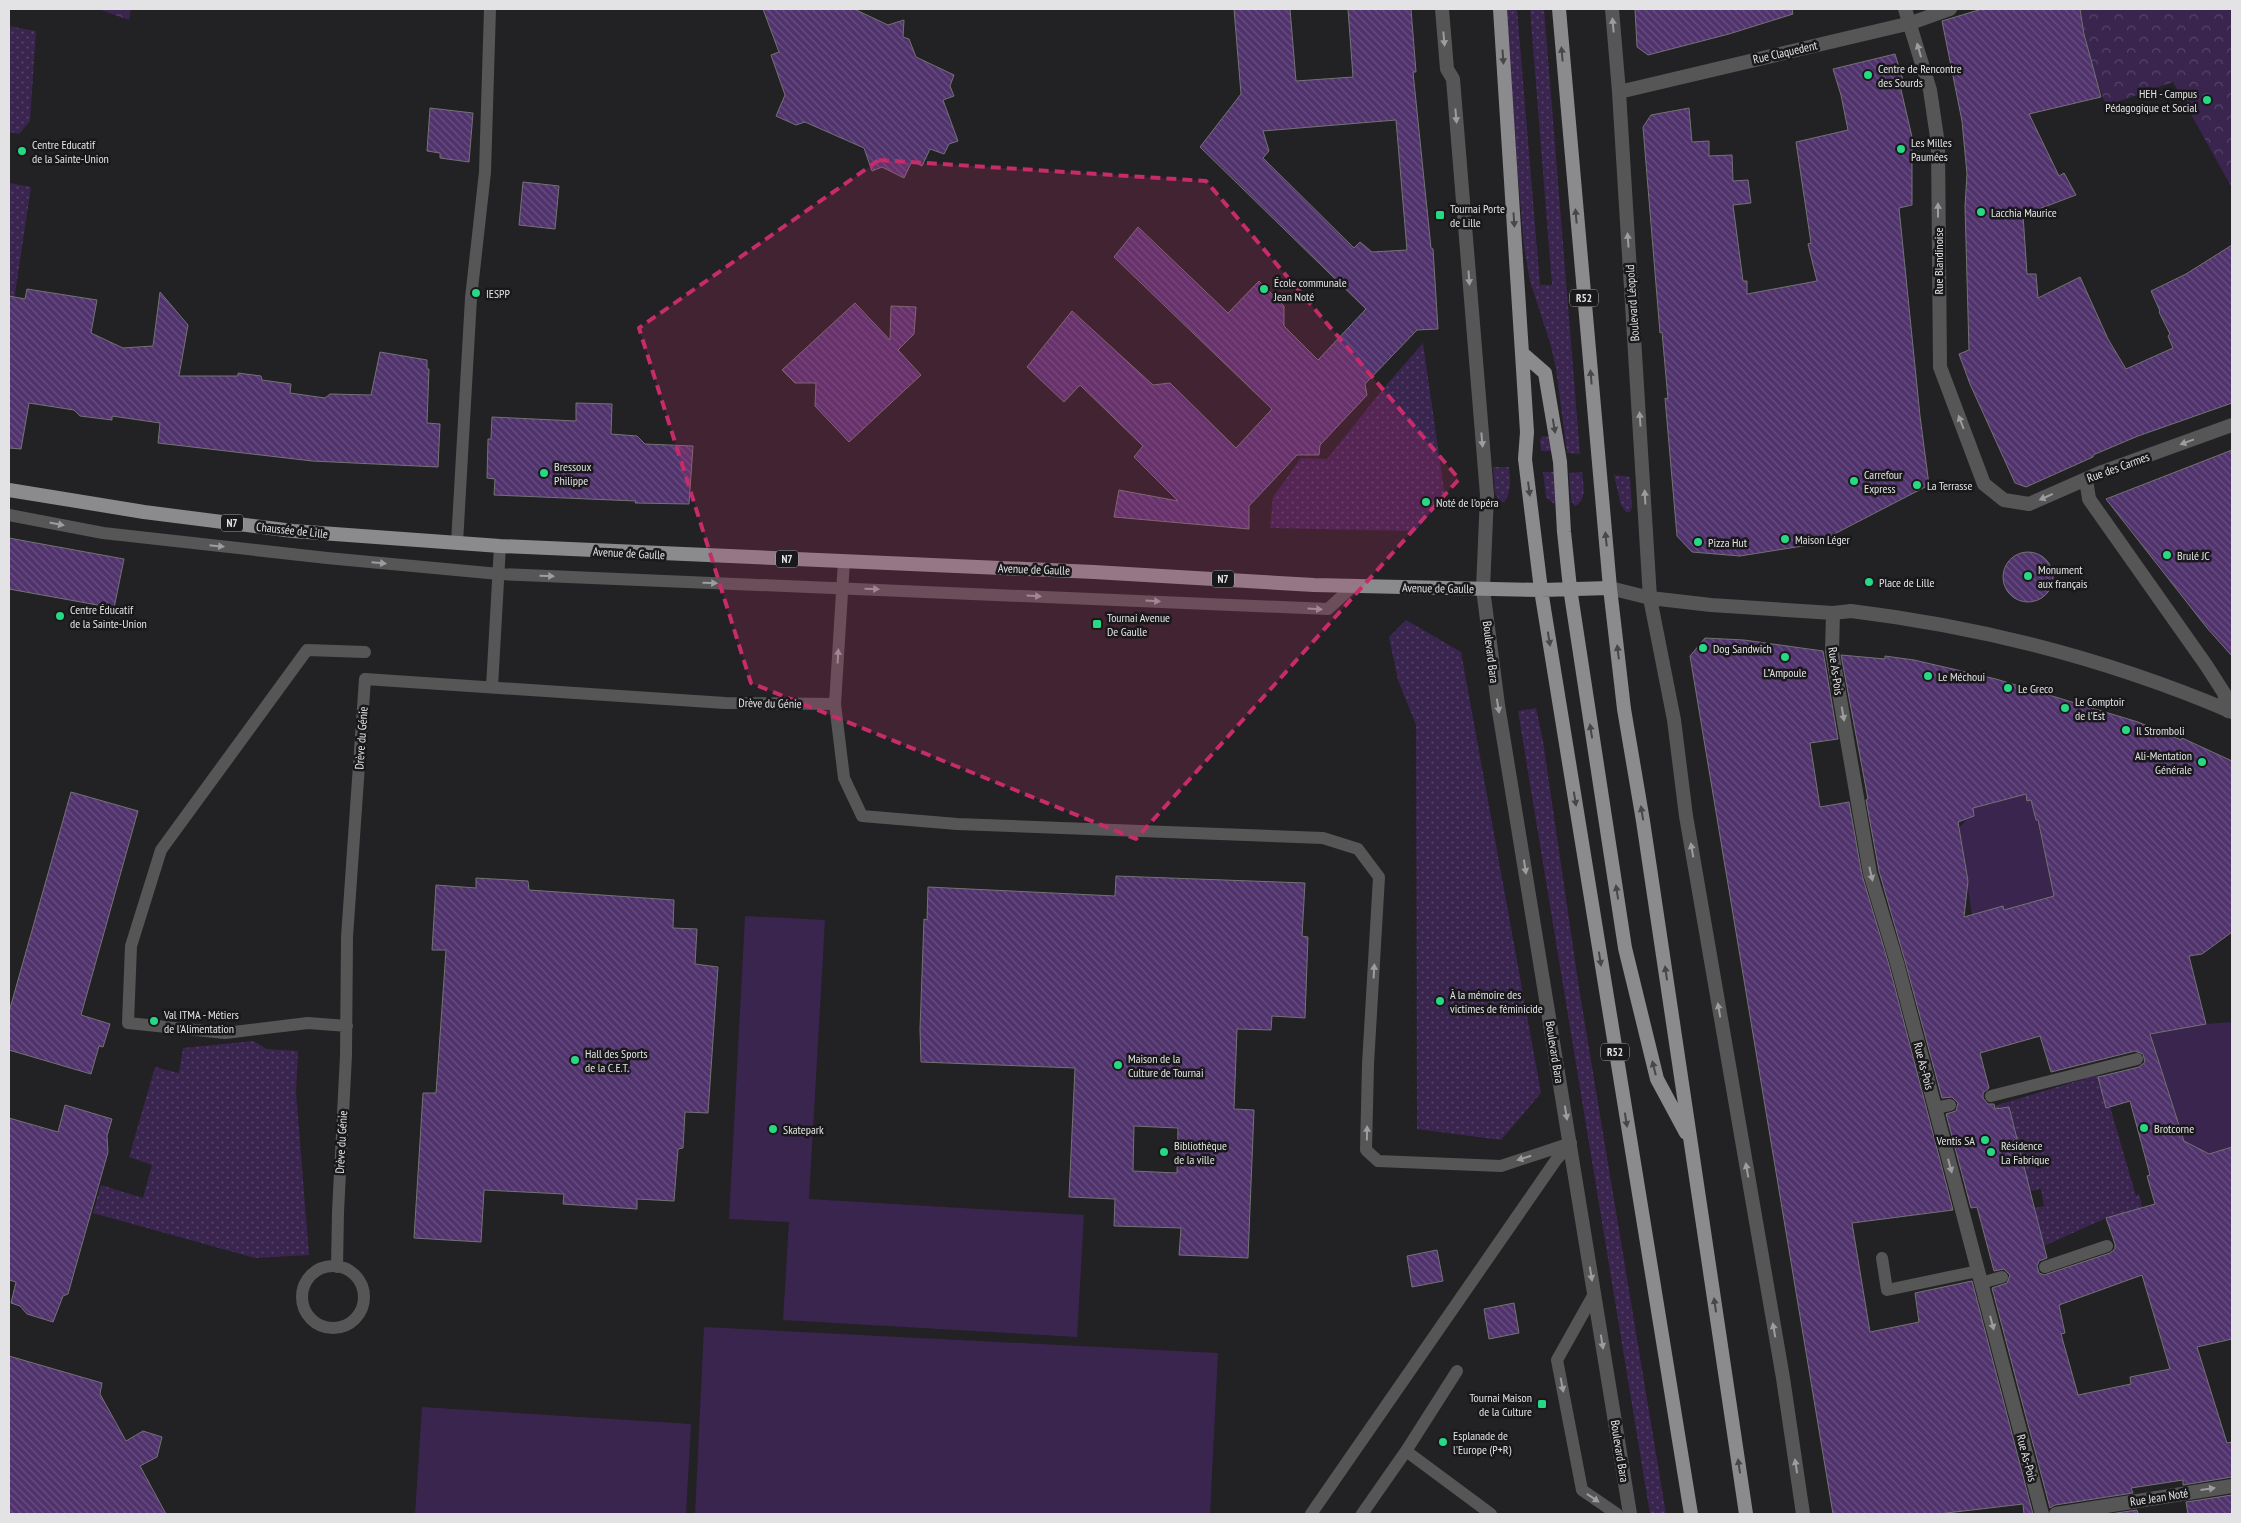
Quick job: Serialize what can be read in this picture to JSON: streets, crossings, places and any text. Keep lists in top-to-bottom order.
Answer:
{
  "streets": {
    "main road": [
      "R52",
      "N7",
      "Chaussée de Lille",
      "Avenue de Gaulle"
    ],
    "street": [
      "Rue Claquedent",
      "Rue Blandinoise",
      "Boulevard Léopold",
      "Rue des Carmes",
      "Boulevard Bara",
      "Rue As-Pois",
      "Rue Jean Noté"
    ],
    "lane": ["Drève du Génie"]
  },
  "crossings": [
    ["Rue Claquedent", "Rue Blandinoise"],
    ["Rue Claquedent", "Boulevard Léopold"],
    ["Rue Blandinoise", "Rue des Carmes"],
    ["R52", "Avenue de Gaulle"],
    ["Chaussée de Lille", "Avenue de Gaulle"],
    ["Avenue de Gaulle", "Boulevard Bara"]
  ],
  "one_way": [
    "Rue Blandinoise",
    "Boulevard Léopold",
    "Rue des Carmes",
    "Boulevard Bara",
    "Rue As-Pois",
    "Rue Jean Noté"
  ],
  "places": {
    "other": [
      "Centre de Rencontre des Sourds",
      "HEH - Campus Pédagogique et Social",
      "Les Milles Paumées",
      "Centre Educatif de la Sainte-Union",
      "Lacchia Maurice",
      "École communale Jean Noté",
      "IESPP",
      "Bressoux Philippe",
      "Carrefour Express",
      "La Terrasse",
      "Noté de l'opéra",
      "Maison Léger",
      "Pizza Hut",
      "Brulé JC",
      "Monument aux français",
      "Place de Lille",
      "Centre Éducatif de la Sainte-Union",
      "Dog Sandwich",
      "L\"Ampoule",
      "Le Méchoui",
      "Le Greco",
      "Le Comptoir de l'Est",
      "Il Stromboli",
      "Ali-Mentation Générale",
      "À la mémoire des victimes de féminicide",
      "Val ITMA - Métiers de l'Alimentation",
      "Hall des Sports de la C.E.T.",
      "Maison de la Culture de Tournai",
      "Brotcorne",
      "Skatepark",
      "Ventis SA",
      "Bibliothèque de la ville",
      "Résidence La Fabrique",
      "Esplanade de l'Europe (P+R)"
    ],
    "transit": ["Tournai Porte de Lille", "Tournai Avenue De Gaulle", "Tournai Maison de la Culture"]
  }
}
